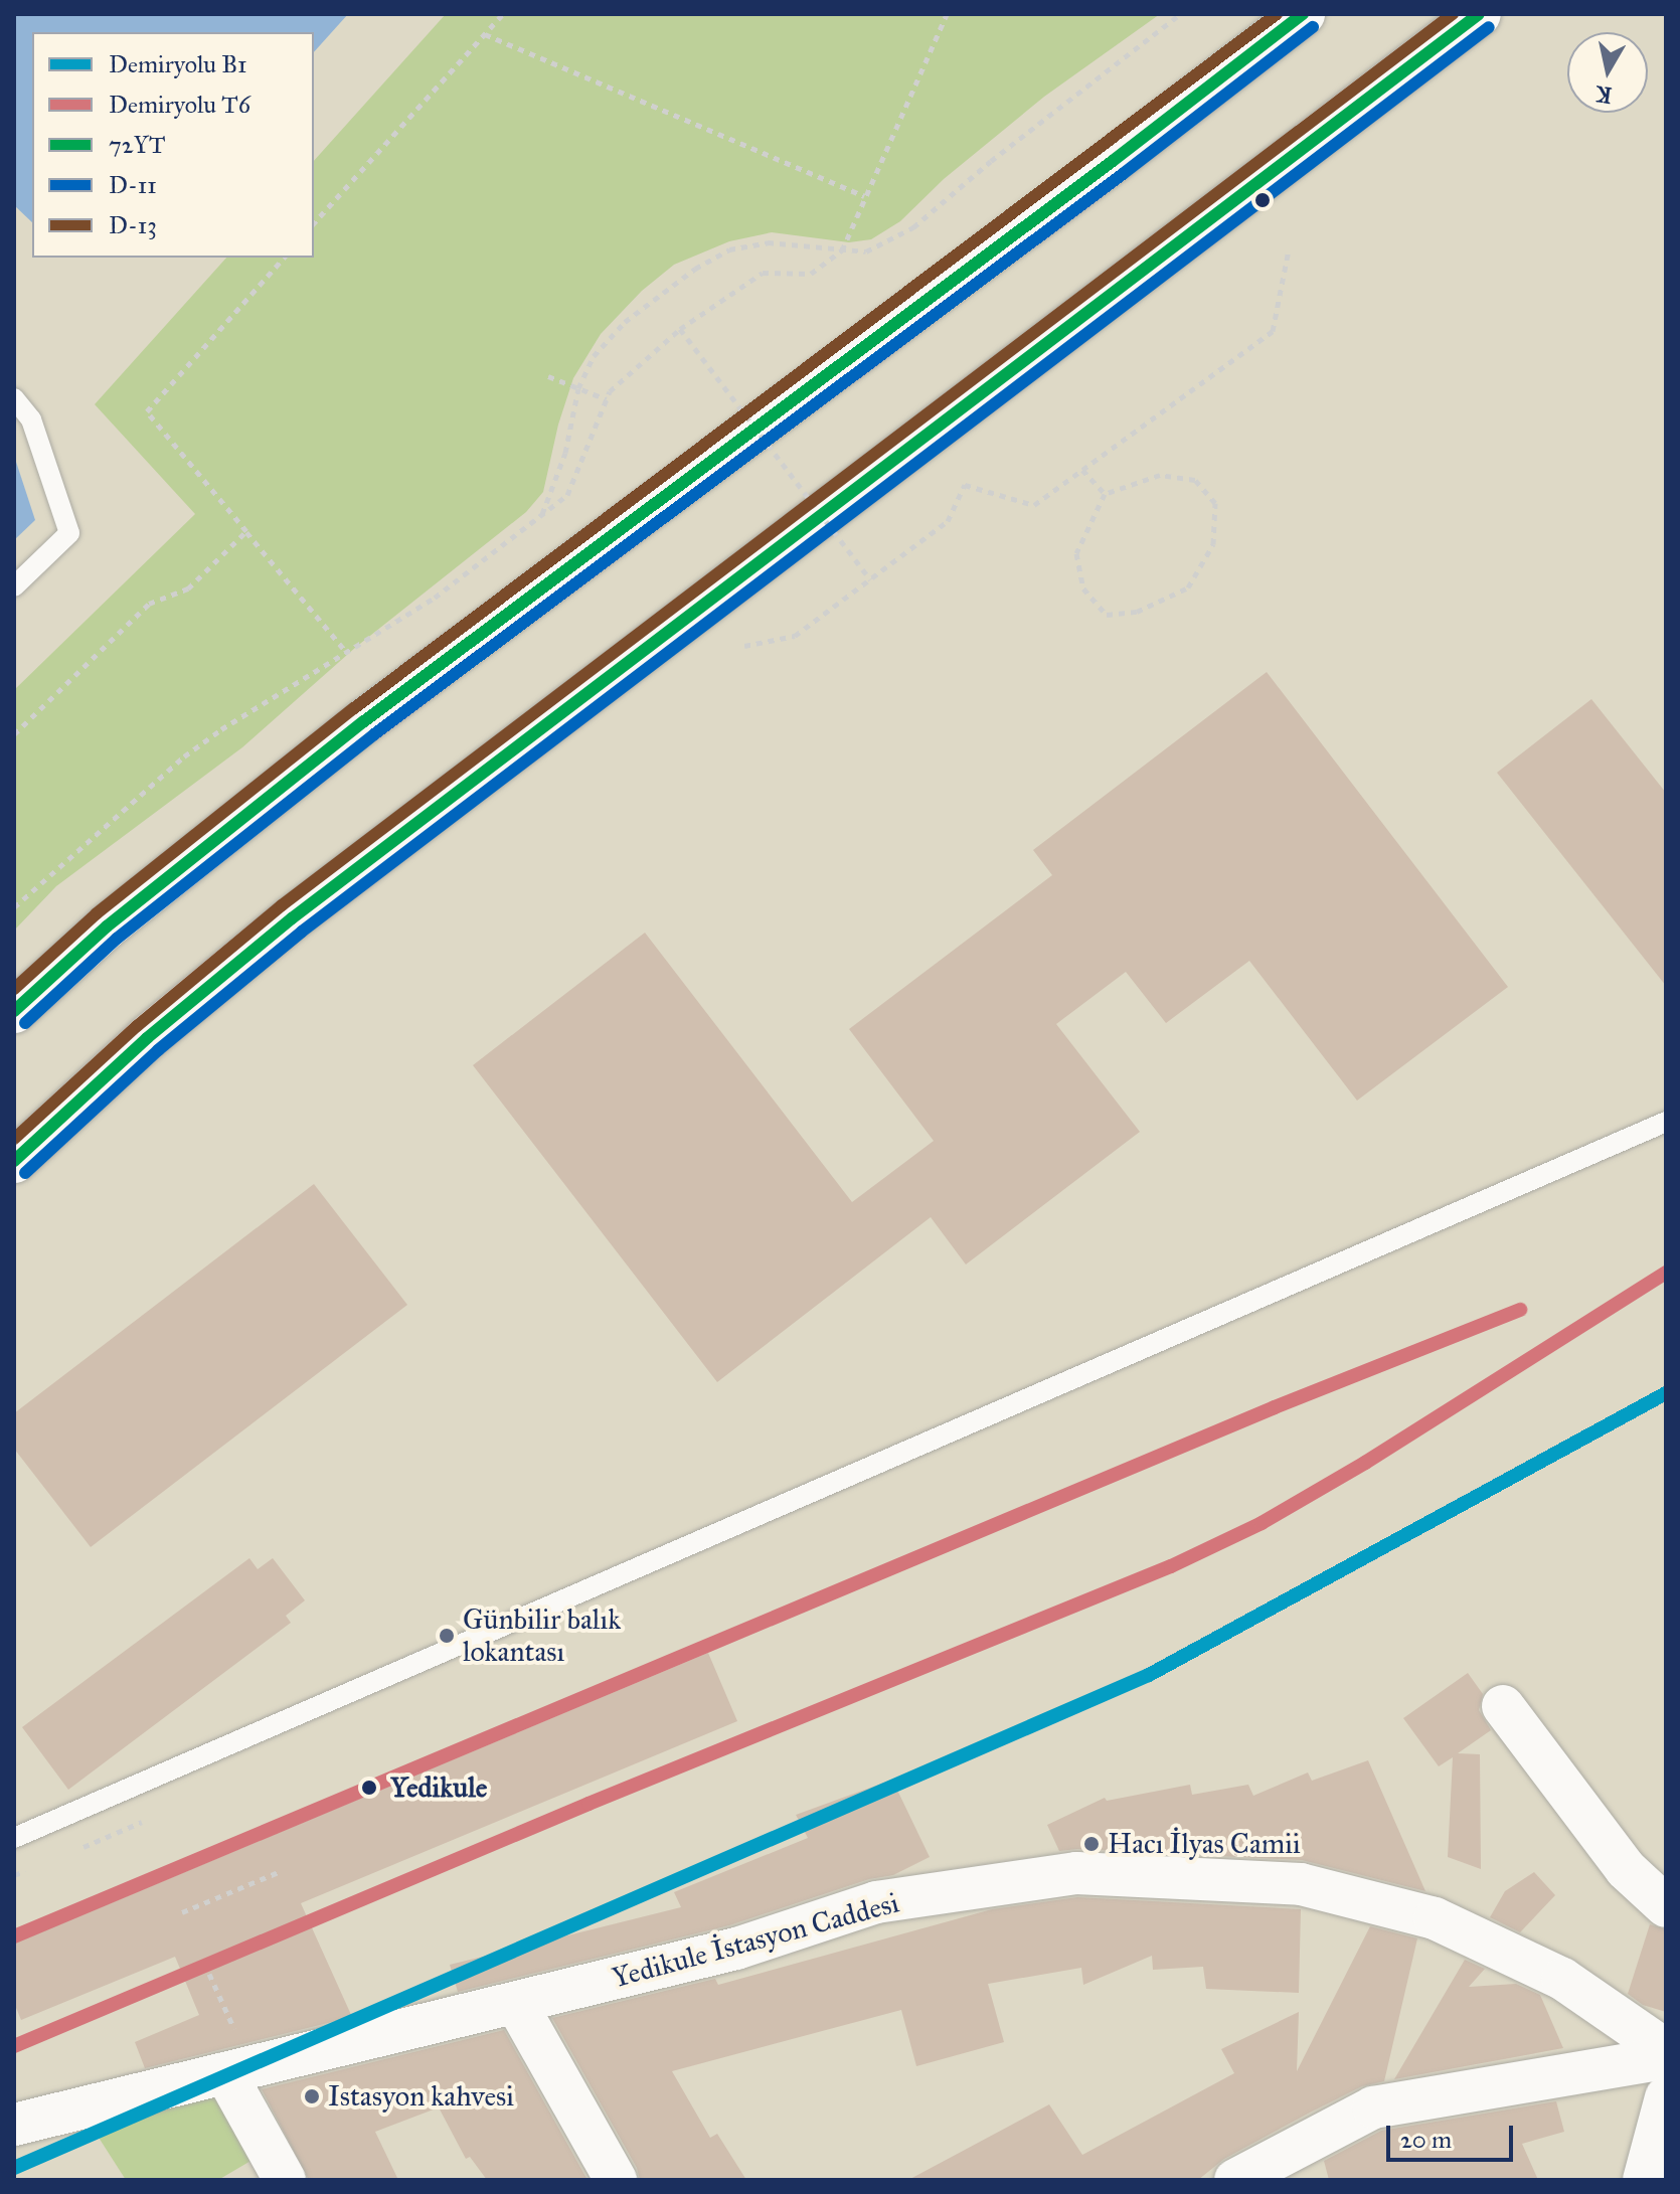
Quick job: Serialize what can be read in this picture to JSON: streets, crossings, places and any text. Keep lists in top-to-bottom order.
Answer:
{
  "streets": {
    "street": ["Yedikule İstasyon Caddesi"]
  },
  "places": [
    "Günbilir balık lokantası",
    "Yedikule",
    "Hacı İlyas Camii",
    "Istasyon kahvesi"
  ],
  "lines": [
    "transit line 72YT",
    "transit line D-13",
    "transit line D-11",
    "rail line T6",
    "rail line B1"
  ],
  "legend": [
    "Demiryolu B1",
    "Demiryolu T6",
    "72YT",
    "D-11",
    "D-13"
  ],
  "scale_bar": "20 m",
  "north": "bottom"
}
